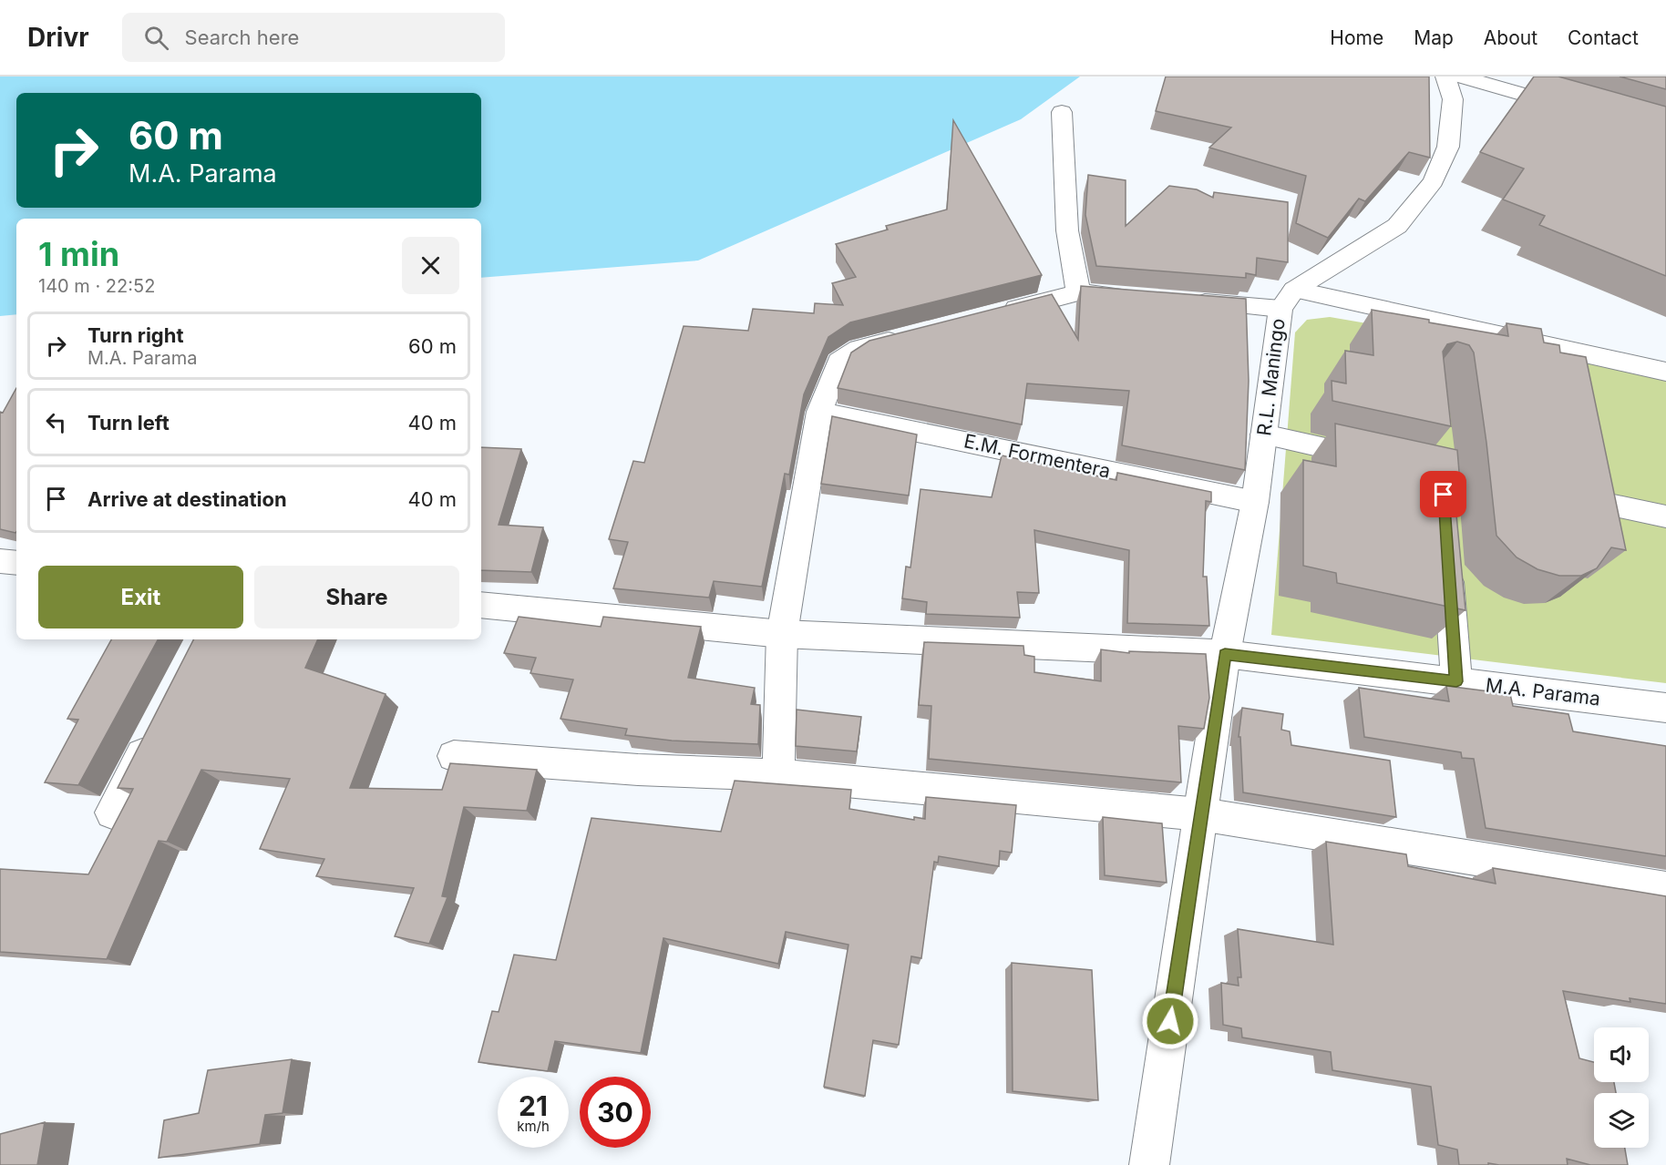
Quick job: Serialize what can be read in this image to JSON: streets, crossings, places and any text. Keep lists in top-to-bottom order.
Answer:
{
  "streets": {
    "street": ["R.L. Maningo", "E.M. Formentera", "M.A. Parama"]
  },
  "crossings": [
    ["R.L. Maningo", "E.M. Formentera"],
    ["R.L. Maningo", "M.A. Parama"]
  ],
  "page": {
    "header": "Drivr",
    "search": "Search here",
    "nav": [
      "Home",
      "Map",
      "About",
      "Contact"
    ],
    "turn": ["60 m", "M.A. Parama"],
    "heading": ["1 min", "140 m · 22:52"],
    "list": [
      {
        "name": "Turn right",
        "note": "M.A. Parama",
        "value": "60 m"
      },
      {
        "name": "Turn left",
        "value": "40 m"
      },
      {
        "name": "Arrive at destination",
        "value": "40 m"
      }
    ],
    "buttons": ["Exit", "Share"],
    "speed": "21 km/h",
    "limit": "30"
  }
}
